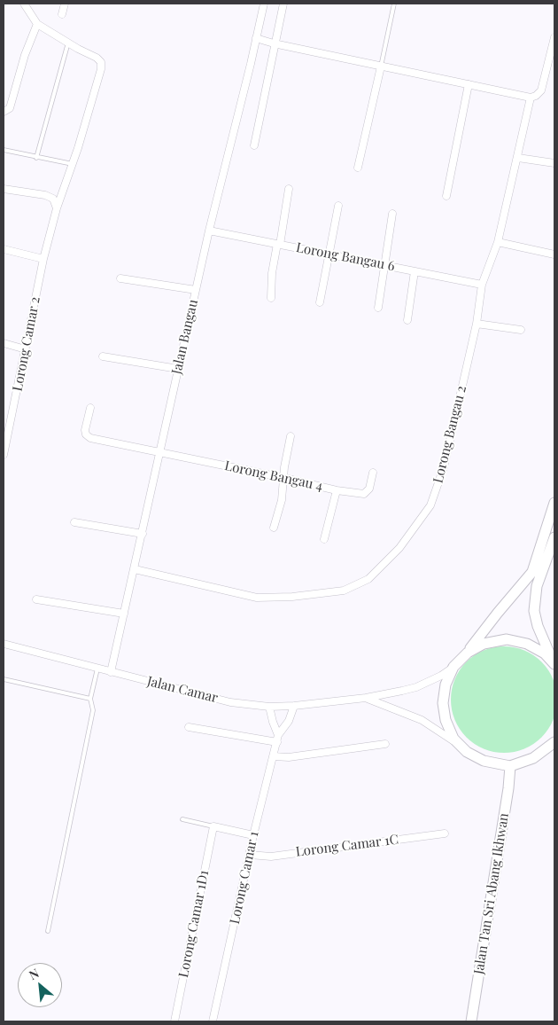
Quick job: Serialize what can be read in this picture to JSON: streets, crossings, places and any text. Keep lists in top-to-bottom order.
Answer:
{
  "streets": {
    "street": [
      "Lorong Bangau 6",
      "Jalan Bangau",
      "Lorong Camar 2",
      "Lorong Bangau 2",
      "Lorong Bangau 4",
      "Jalan Camar",
      "Lorong Camar 1C",
      "Lorong Camar 1",
      "Jalan Tan Sri Abang Ikhwan",
      "Lorong Camar 1D1"
    ]
  },
  "crossings": [
    ["Lorong Bangau 6", "Jalan Bangau"],
    ["Lorong Bangau 6", "Lorong Bangau 2"],
    ["Jalan Bangau", "Lorong Bangau 2"],
    ["Jalan Bangau", "Lorong Bangau 4"],
    ["Jalan Bangau", "Jalan Camar"],
    ["Jalan Camar", "Lorong Camar 1"],
    ["Lorong Camar 1C", "Lorong Camar 1"]
  ],
  "north": "top left"
}
